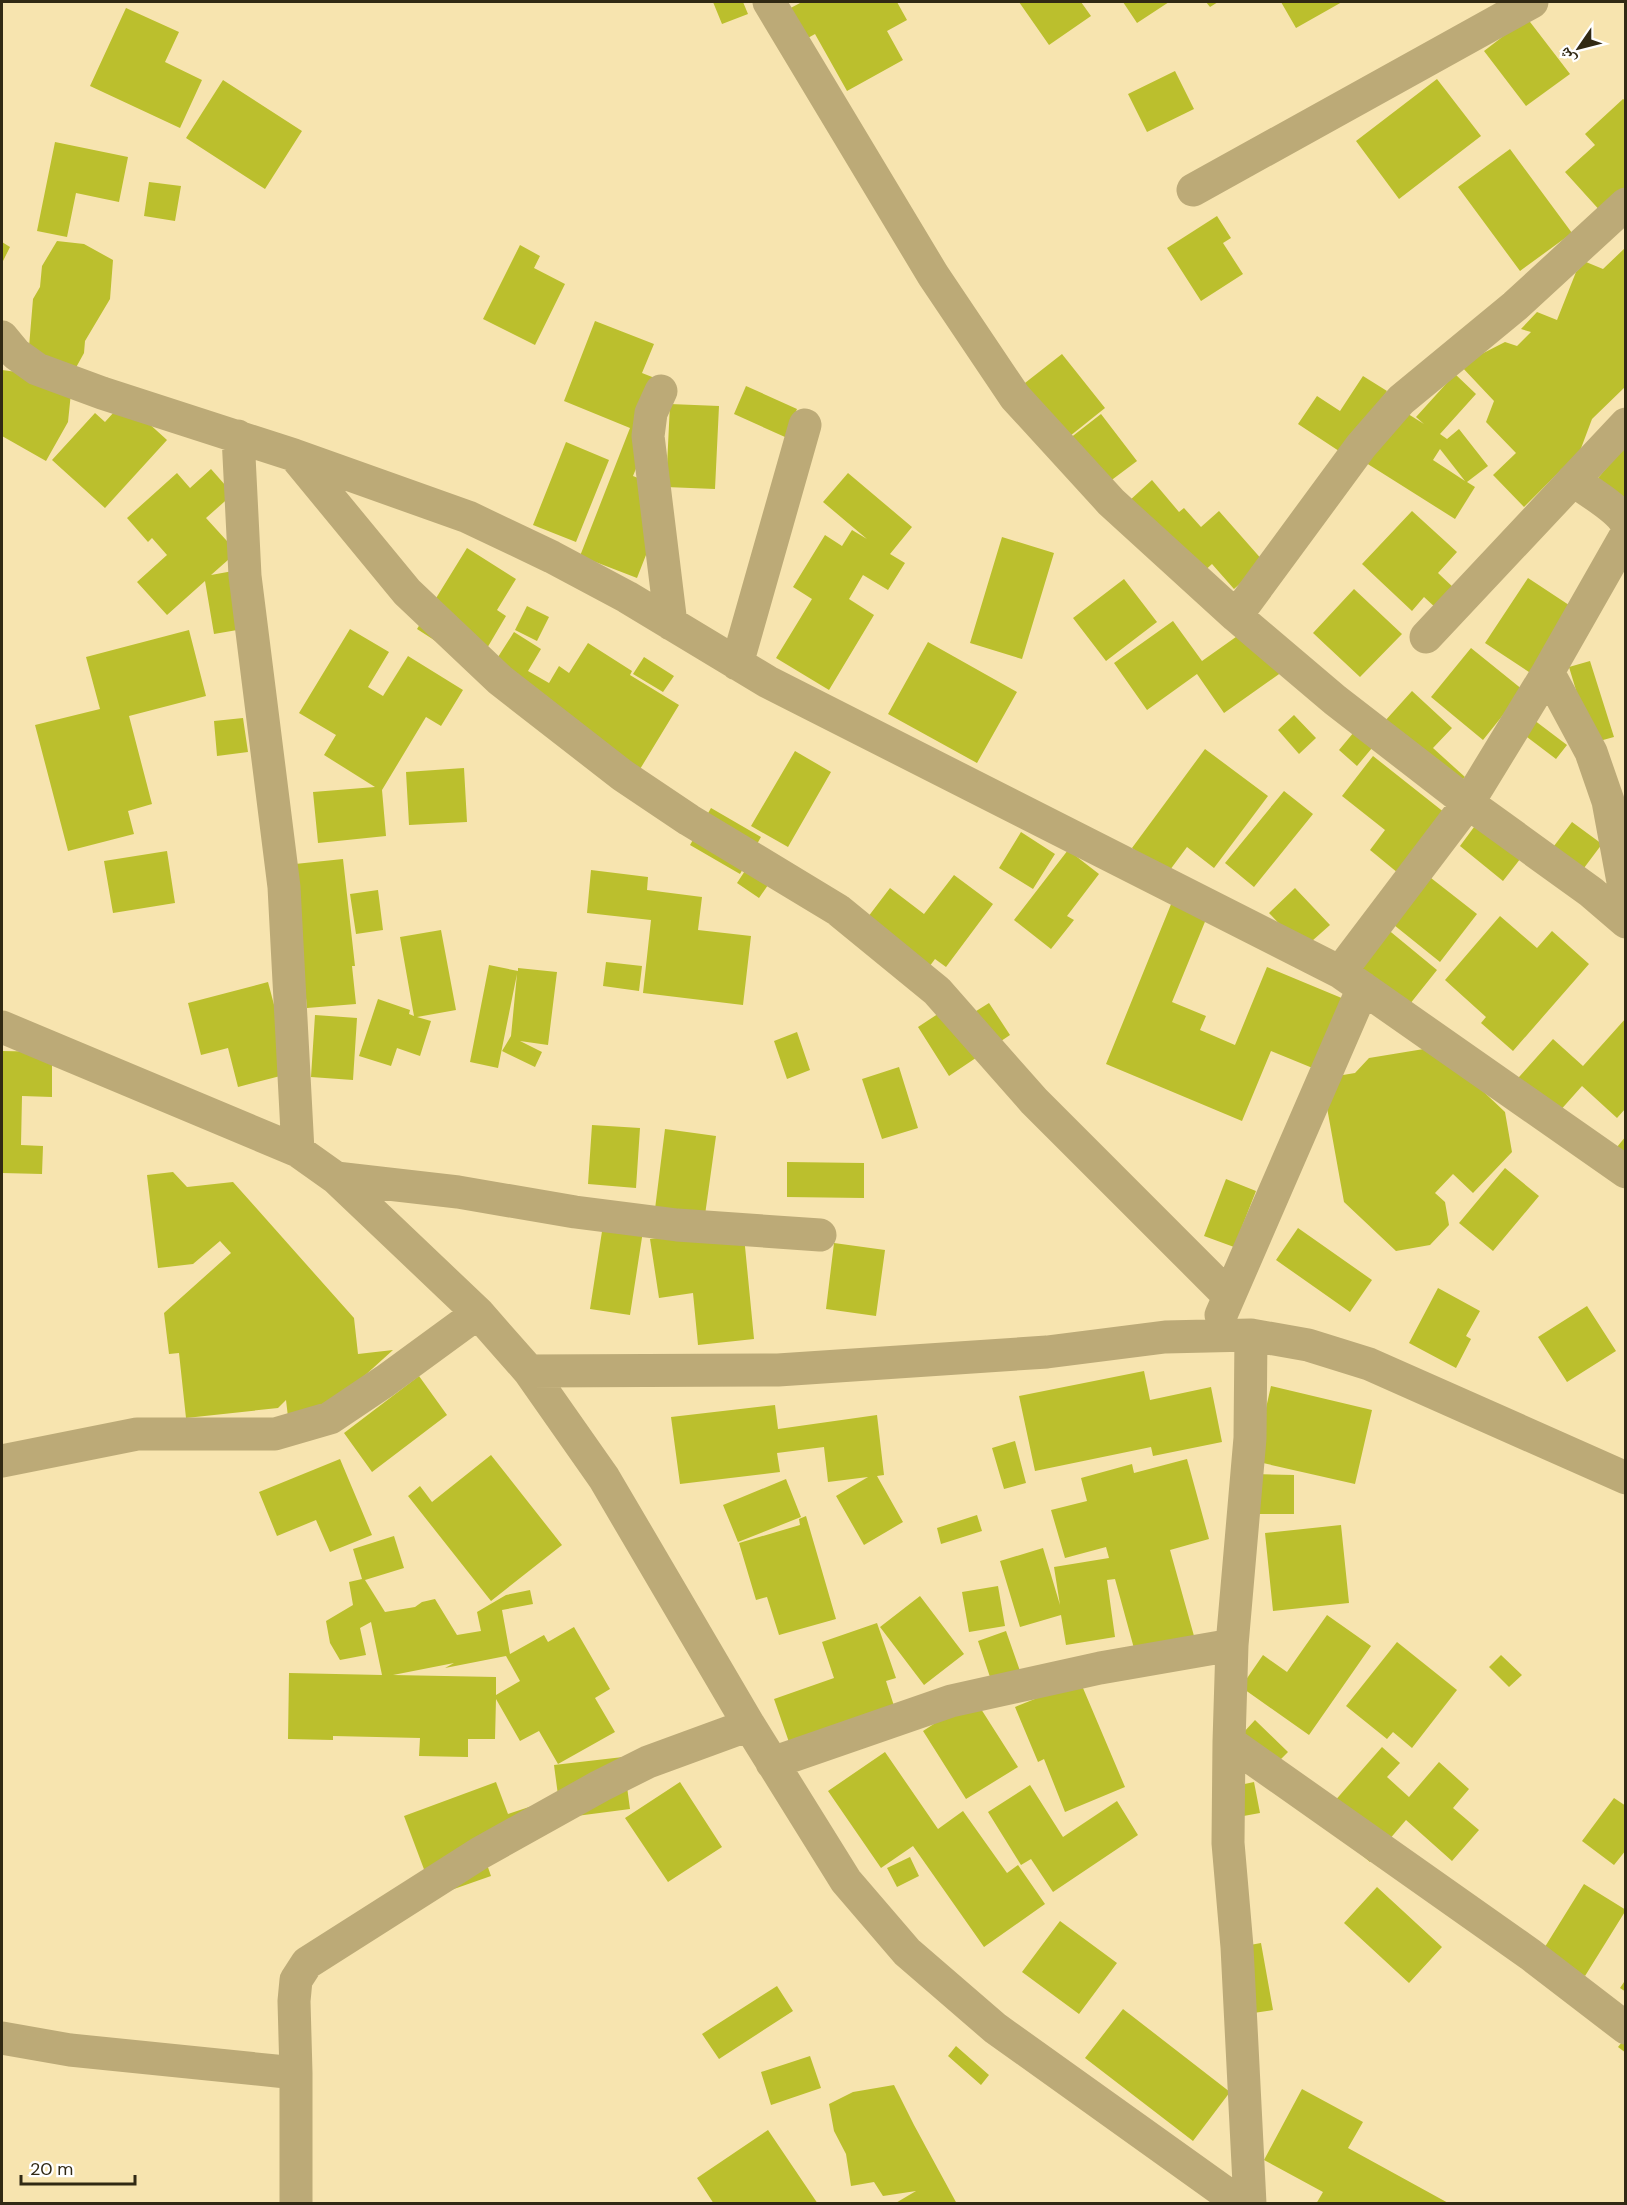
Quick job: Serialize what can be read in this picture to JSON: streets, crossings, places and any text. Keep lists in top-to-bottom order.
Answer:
{
  "scale_bar": "20 m",
  "north": "bottom left"
}
